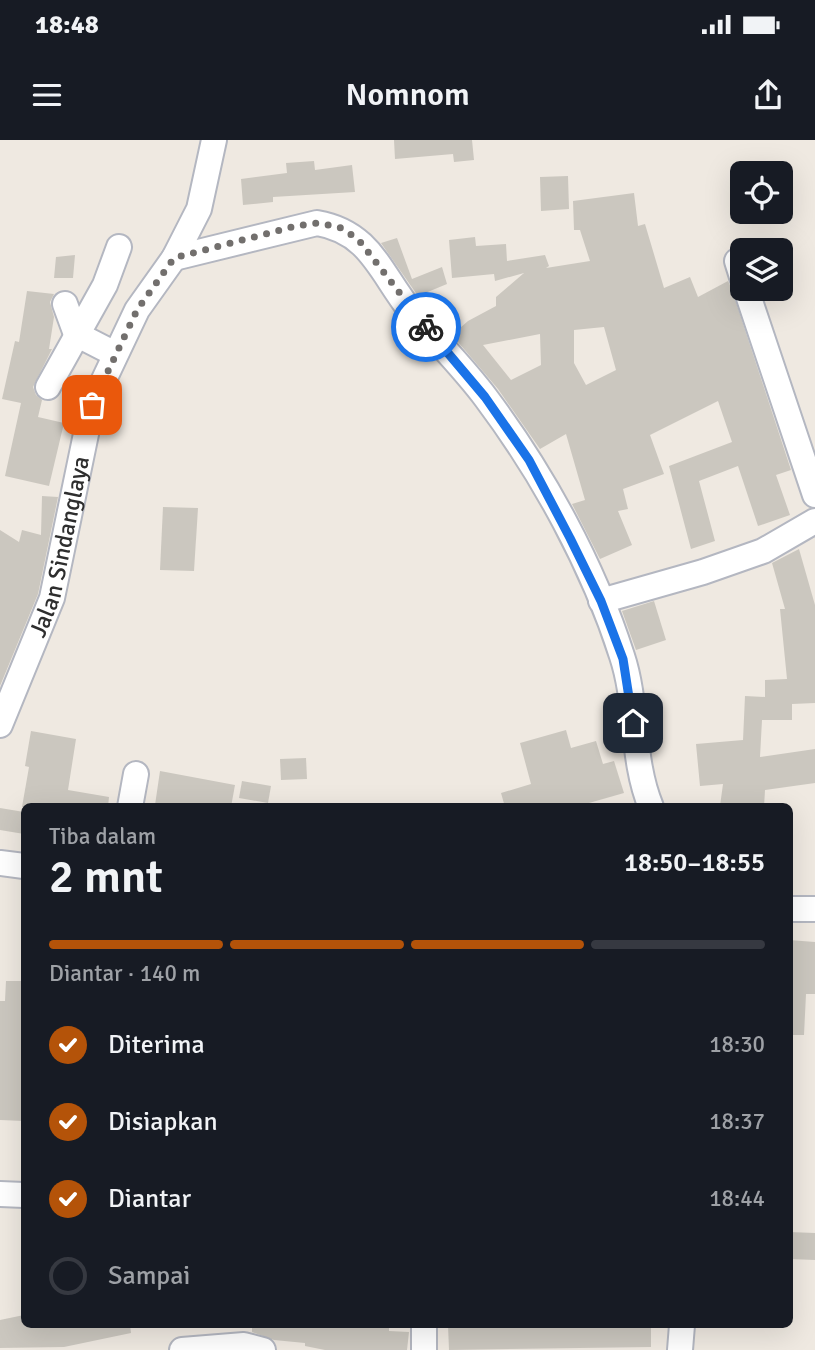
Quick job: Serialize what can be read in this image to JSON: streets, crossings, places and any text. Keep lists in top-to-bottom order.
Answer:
{
  "streets": {
    "street": ["Jalan Sindanglaya"]
  },
  "page": {
    "status": "18:48",
    "header": "Nomnom",
    "heading": ["2 mnt", "Tiba dalam", "18:50–18:55"],
    "bar": "Diantar · 140 m",
    "list": [
      ["Diterima", "18:30"],
      ["Disiapkan", "18:37"],
      ["Diantar", "18:44"],
      "Sampai"
    ]
  }
}
